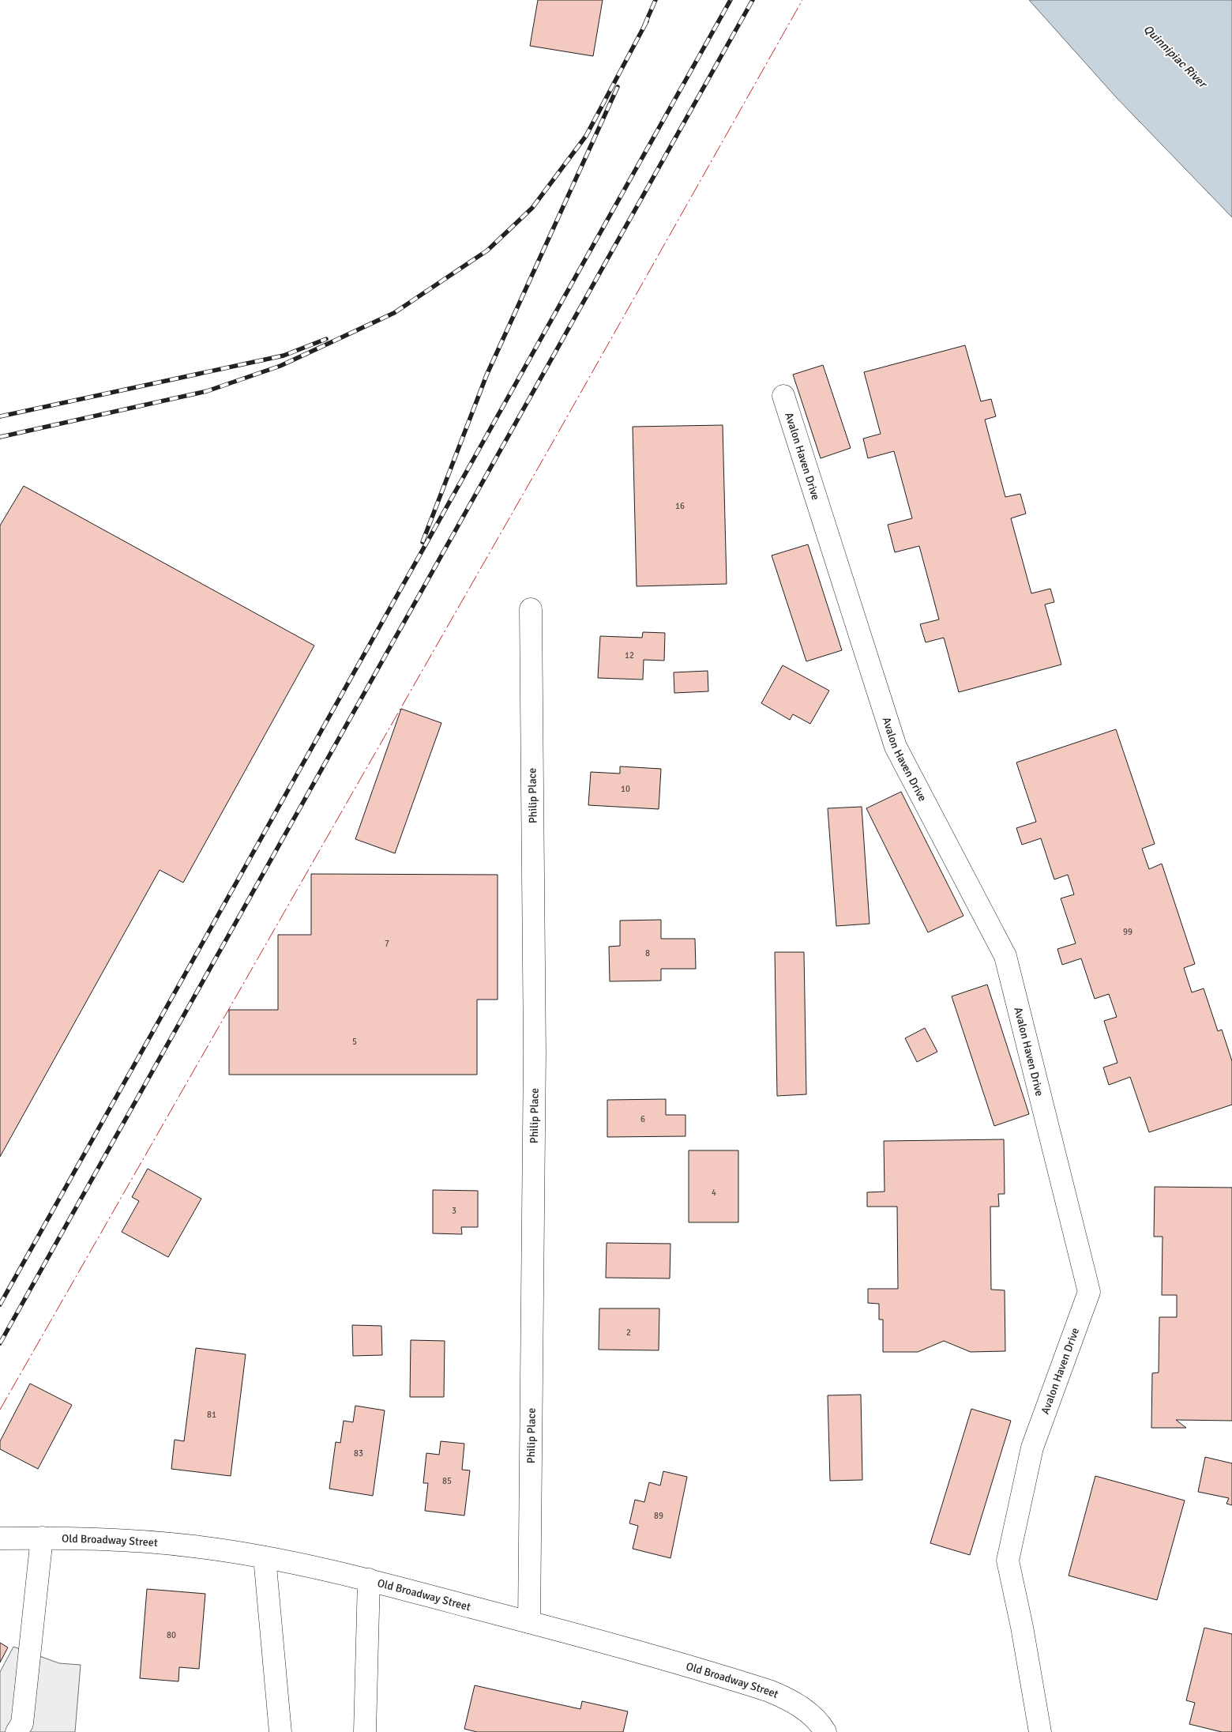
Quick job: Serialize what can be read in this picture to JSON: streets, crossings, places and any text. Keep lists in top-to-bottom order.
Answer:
{
  "streets": {
    "street": ["Avalon Haven Drive", "Philip Place", "Old Broadway Street"]
  },
  "crossings": [
    ["Philip Place", "Old Broadway Street"]
  ],
  "water": ["Quinnipiac River"],
  "house_numbers": [
    "16",
    "12",
    "10",
    "99",
    "7",
    "8",
    "5",
    "6",
    "4",
    "3",
    "2",
    "81",
    "83",
    "85",
    "89",
    "80"
  ]
}
